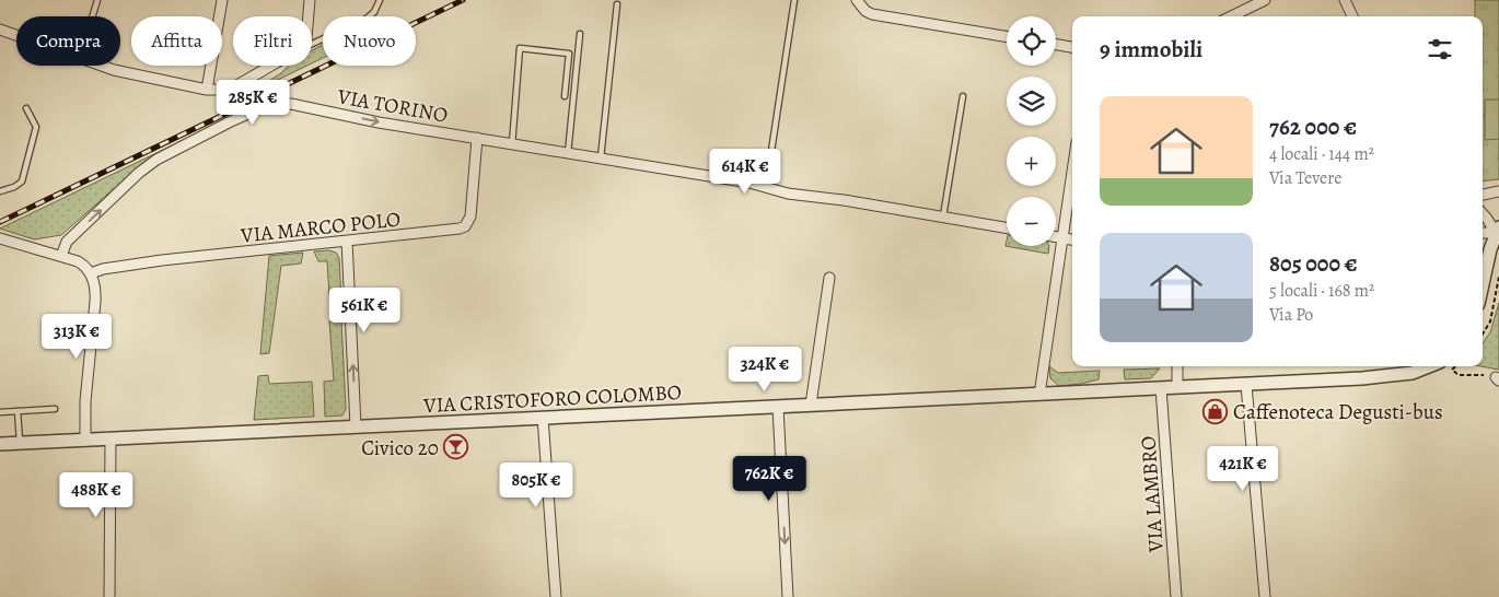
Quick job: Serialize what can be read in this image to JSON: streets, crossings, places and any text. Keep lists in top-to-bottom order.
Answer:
{
  "streets": {
    "street": [
      "VIA TORINO",
      "VIA MARCO POLO",
      "VIA CRISTOFORO COLOMBO",
      "VIA LAMBRO"
    ]
  },
  "crossings": [
    ["VIA TORINO", "VIA MARCO POLO"],
    ["VIA CRISTOFORO COLOMBO", "VIA LAMBRO"]
  ],
  "one_way": ["VIA TORINO"],
  "places": {
    "shop": ["Caffenoteca Degusti-bus"],
    "bar": ["Civico 20"]
  },
  "page": {
    "map_buttons": ["+", "−"],
    "chip": [
      "Compra",
      "Affitta",
      "Filtri",
      "Nuovo"
    ],
    "heading": "9 immobili",
    "price": [
      "285K €",
      "614K €",
      "561K €",
      "313K €",
      "324K €",
      "421K €",
      "762K €",
      "805K €",
      "488K €"
    ],
    "list": [
      {
        "name": "762 000 €",
        "note": "4 locali · 144 m² · Via Tevere"
      },
      {
        "name": "805 000 €",
        "note": "5 locali · 168 m² · Via Po"
      }
    ]
  }
}
